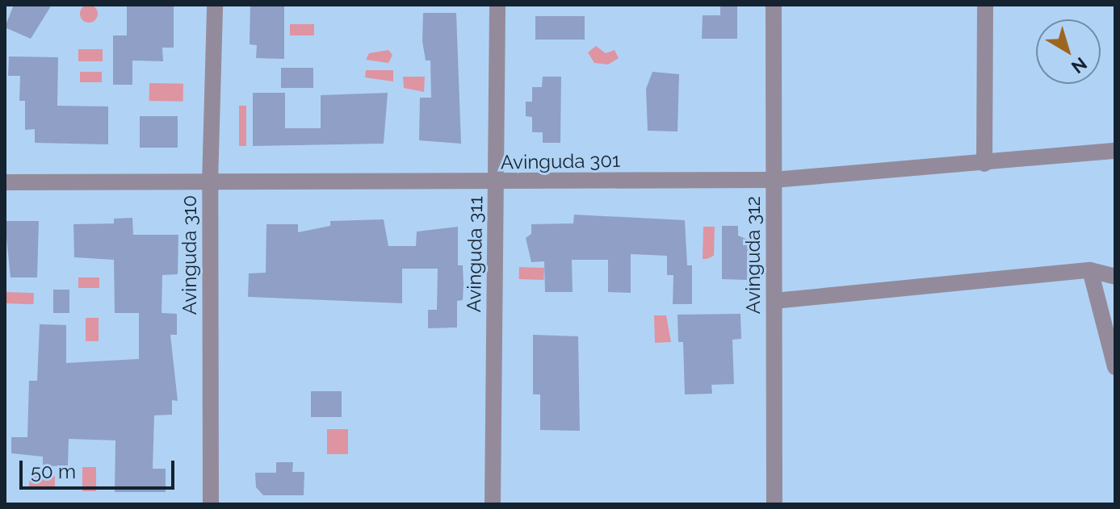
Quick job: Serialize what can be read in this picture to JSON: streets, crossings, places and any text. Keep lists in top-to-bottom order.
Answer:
{
  "streets": {
    "street": [
      "Avinguda 301",
      "Avinguda 311",
      "Avinguda 310",
      "Avinguda 312"
    ]
  },
  "crossings": [
    ["Avinguda 301", "Avinguda 311"],
    ["Avinguda 301", "Avinguda 310"],
    ["Avinguda 301", "Avinguda 312"]
  ],
  "scale_bar": "50 m",
  "north": "bottom right"
}
